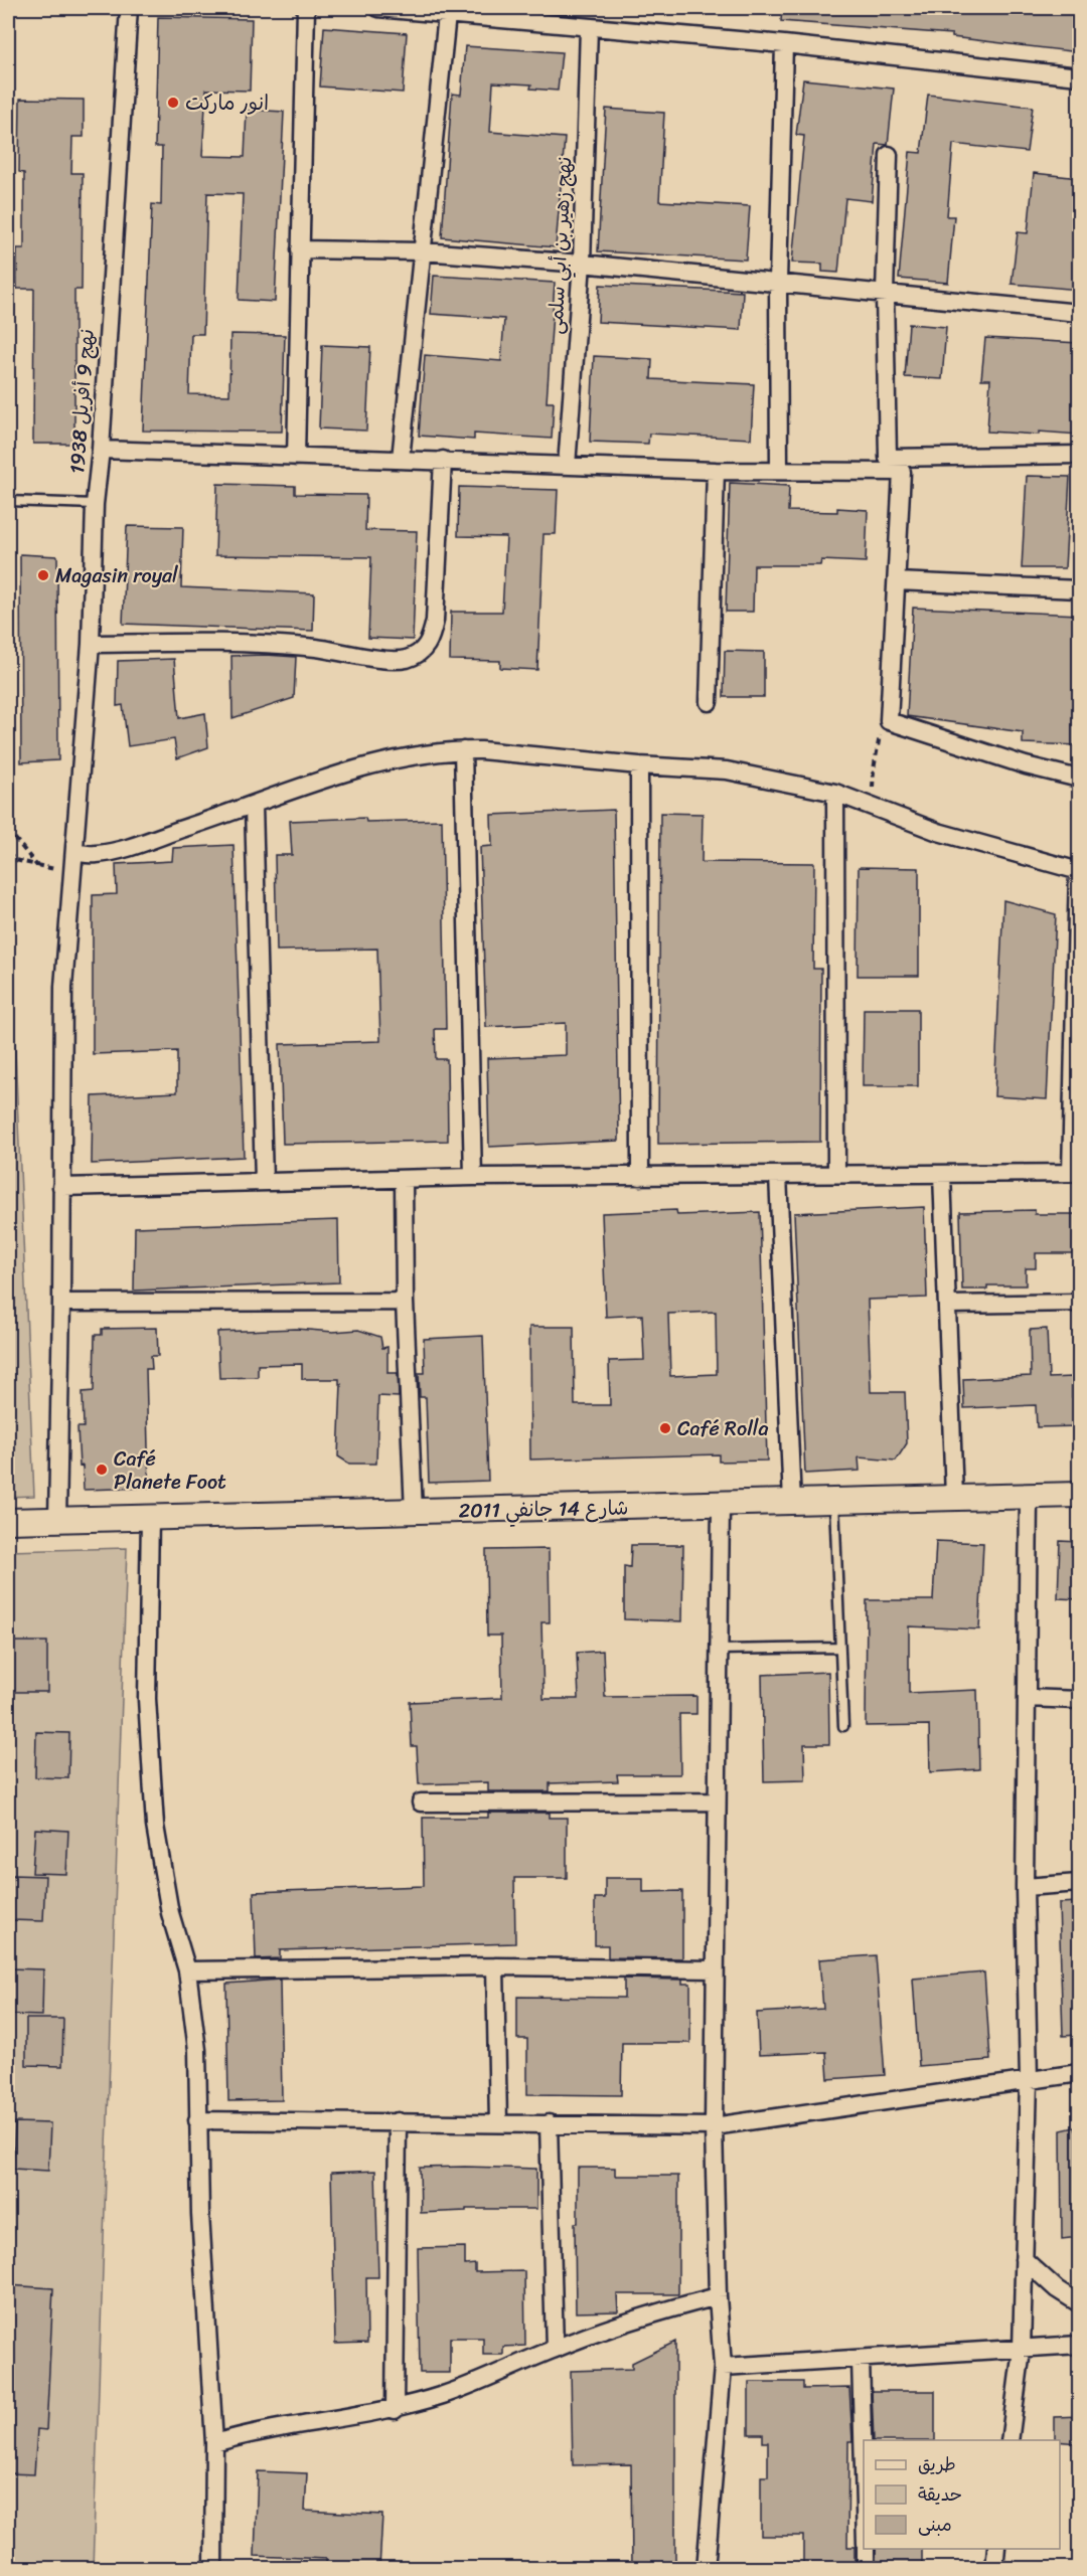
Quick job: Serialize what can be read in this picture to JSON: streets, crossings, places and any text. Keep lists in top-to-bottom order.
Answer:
{
  "streets": {
    "street": ["نهج زهير بن أبي سلمى", "نهج 9 أفريل 1938", "شارع 14 جانفي 2011"]
  },
  "crossings": [
    ["نهج 9 أفريل 1938", "شارع 14 جانفي 2011"]
  ],
  "places": [
    "انور ماركت",
    "Magasin royal",
    "Café Rolla",
    "Café Planete Foot"
  ],
  "legend": ["طريق", "حديقة", "مبنى"]
}
